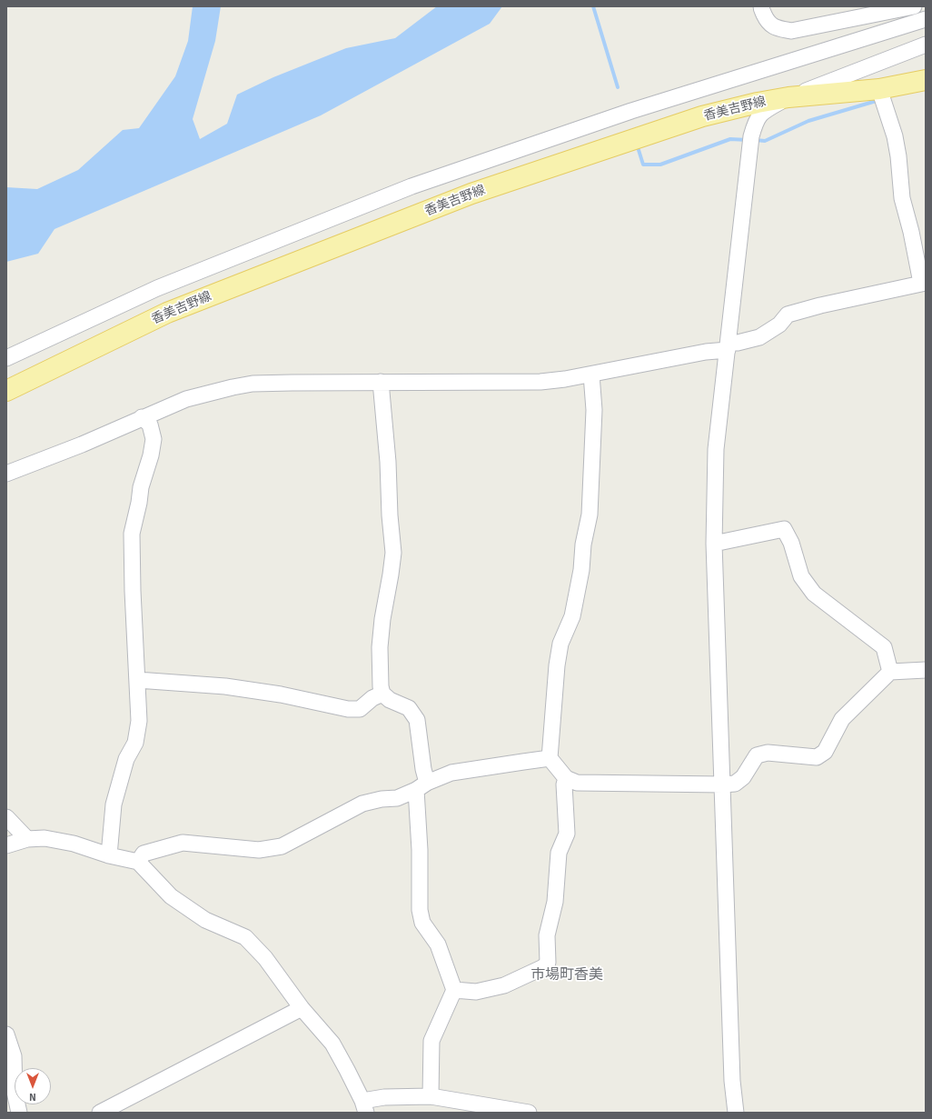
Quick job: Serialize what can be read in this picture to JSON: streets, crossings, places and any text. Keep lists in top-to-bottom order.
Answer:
{
  "streets": {
    "main road": ["香美吉野線"]
  },
  "districts": ["市場町香美"],
  "north": "bottom"
}
